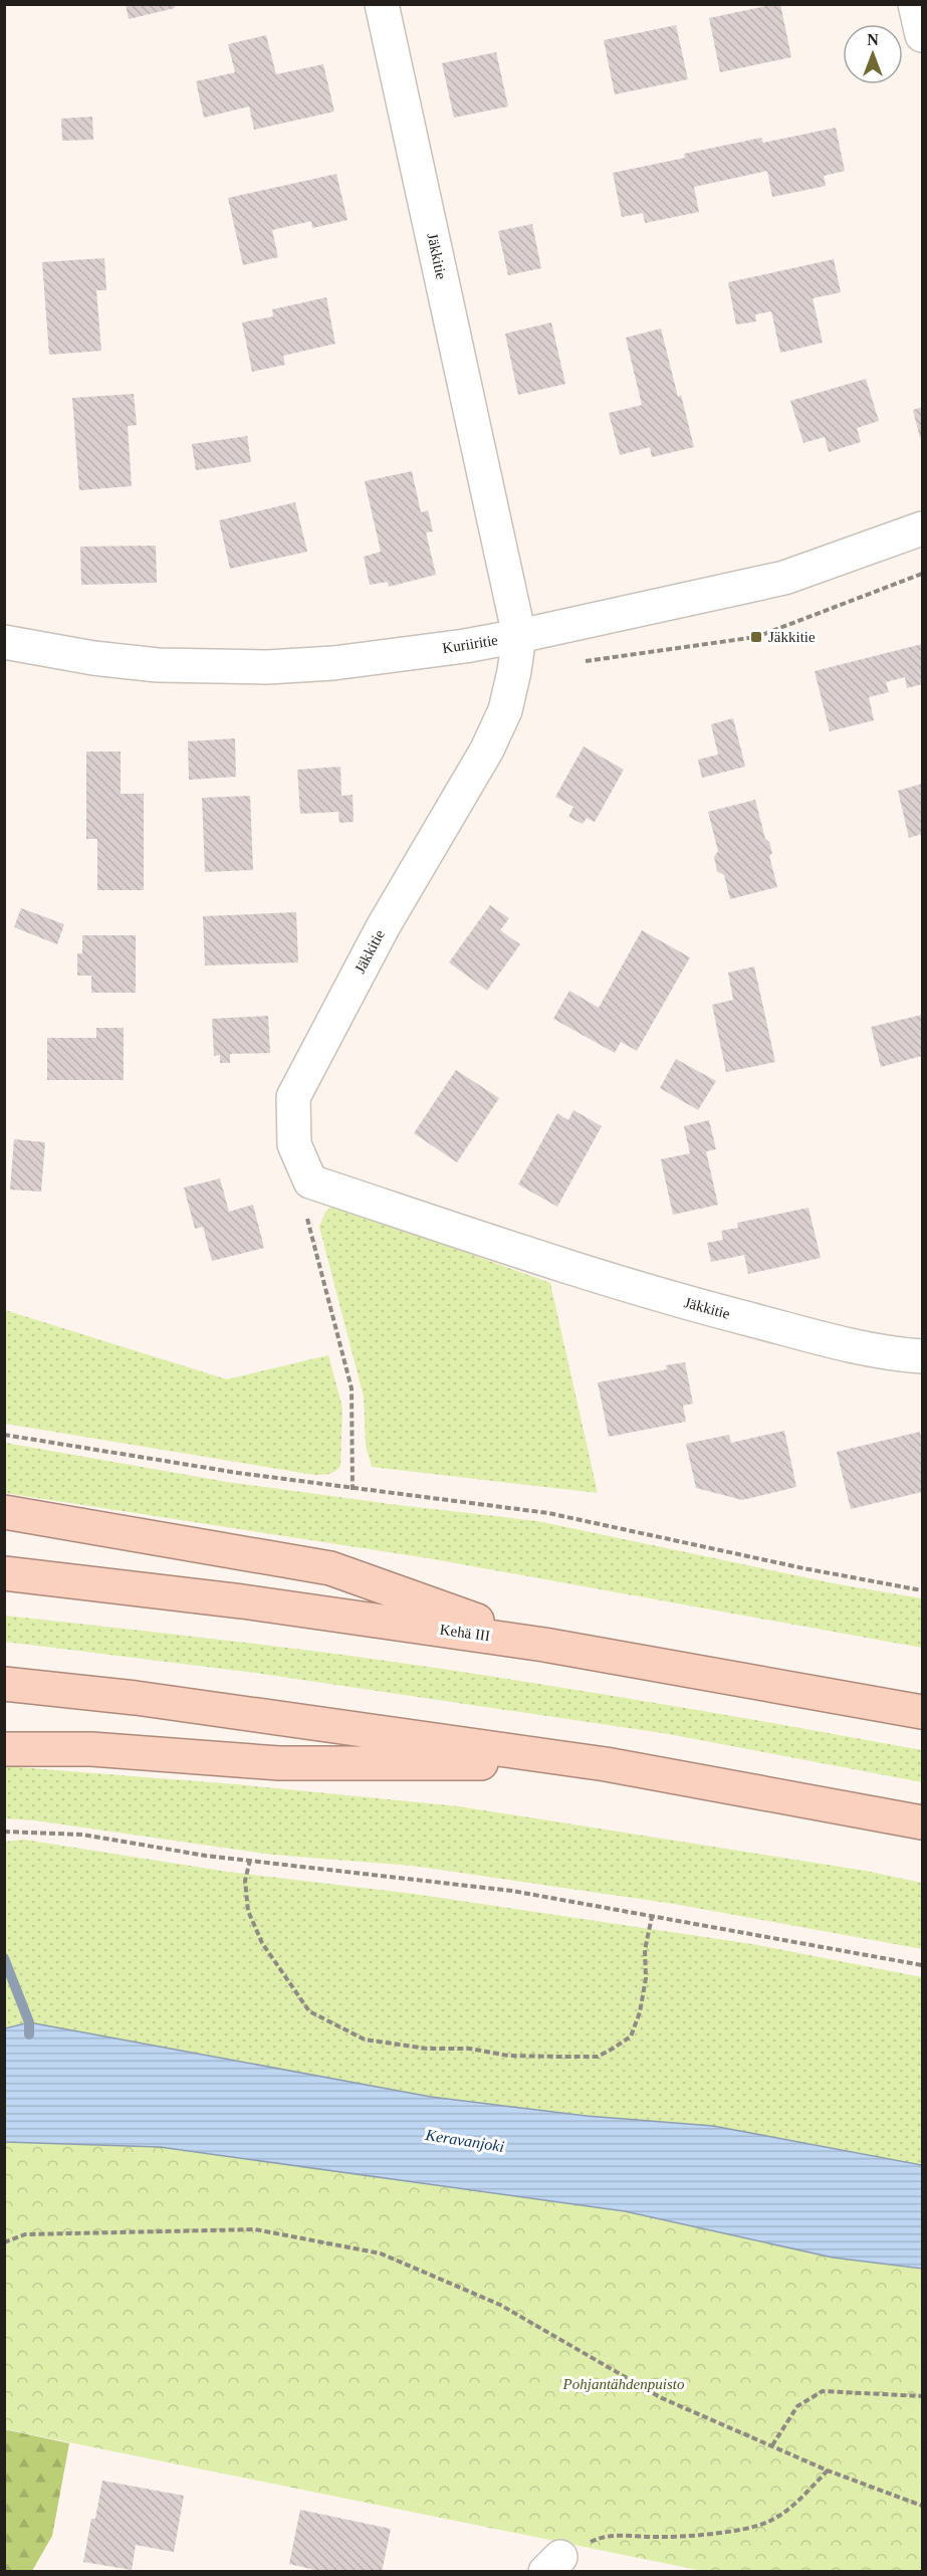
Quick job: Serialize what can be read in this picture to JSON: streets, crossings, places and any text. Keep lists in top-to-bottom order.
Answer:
{
  "streets": {
    "highway": ["Kehä III"],
    "street": ["Jäkkitie", "Kuriiritie"]
  },
  "crossings": [
    ["Jäkkitie", "Kuriiritie"]
  ],
  "water": ["Keravanjoki"],
  "parks": ["Pohjantähdenpuisto"],
  "places": {
    "transit": ["Jäkkitie"]
  },
  "north": "top"
}
